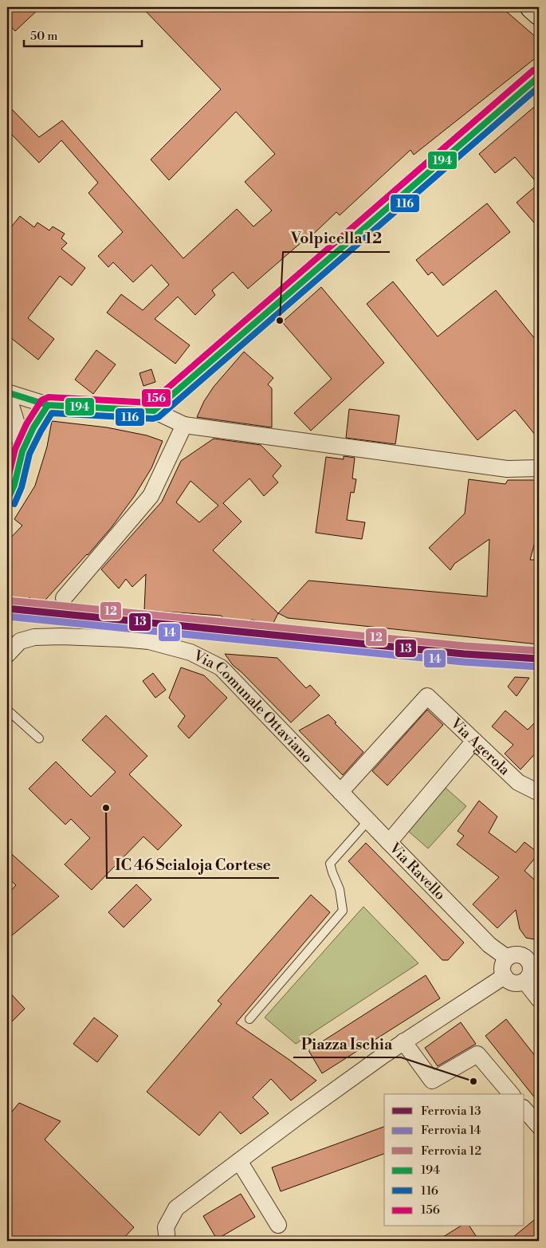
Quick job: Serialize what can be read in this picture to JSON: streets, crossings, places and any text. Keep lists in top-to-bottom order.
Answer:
{
  "streets": {
    "street": ["Via Comunale Ottaviano", "Via Agerola", "Via Ravello"]
  },
  "crossings": [
    ["Via Comunale Ottaviano", "Via Agerola"],
    ["Via Comunale Ottaviano", "Via Ravello"],
    ["Via Agerola", "Via Ravello"]
  ],
  "places": ["Volpicella 12", "IC 46 Scialoja Cortese", "Piazza Ischia"],
  "lines": [
    "transit line 156",
    "transit line 194",
    "transit line 116",
    "rail line 12",
    "rail line 13",
    "rail line 14"
  ],
  "legend": [
    "Ferrovia 13",
    "Ferrovia 14",
    "Ferrovia 12",
    "194",
    "116",
    "156"
  ],
  "scale_bar": "50 m"
}
